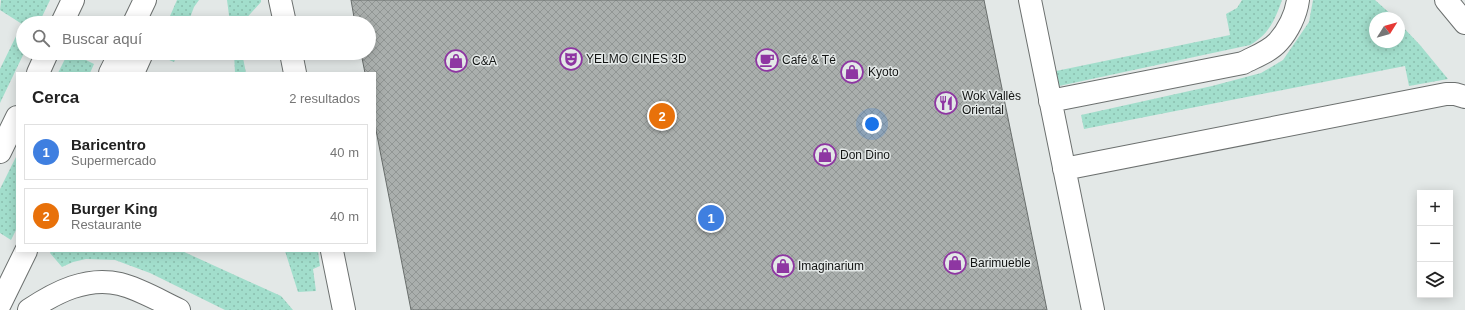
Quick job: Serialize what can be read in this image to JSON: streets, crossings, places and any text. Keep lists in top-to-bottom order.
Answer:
{
  "places": {
    "theatre": ["YELMO CINES 3D"],
    "cafe": ["Café & Té"],
    "shop": [
      "C&A",
      "Kyoto",
      "Don Dino",
      "Barimueble",
      "Imaginarium"
    ],
    "restaurant": ["Wok Vallès Oriental"]
  },
  "north": "top right",
  "page": {
    "search": "Buscar aquí",
    "heading": ["Cerca", "2 resultados"],
    "pins": ["2", "1"],
    "list": [
      {
        "mark": "1",
        "name": "Baricentro",
        "note": "Supermercado",
        "value": "40 m"
      },
      {
        "mark": "2",
        "name": "Burger King",
        "note": "Restaurante",
        "value": "40 m"
      }
    ],
    "map_buttons": ["+", "−"]
  }
}
